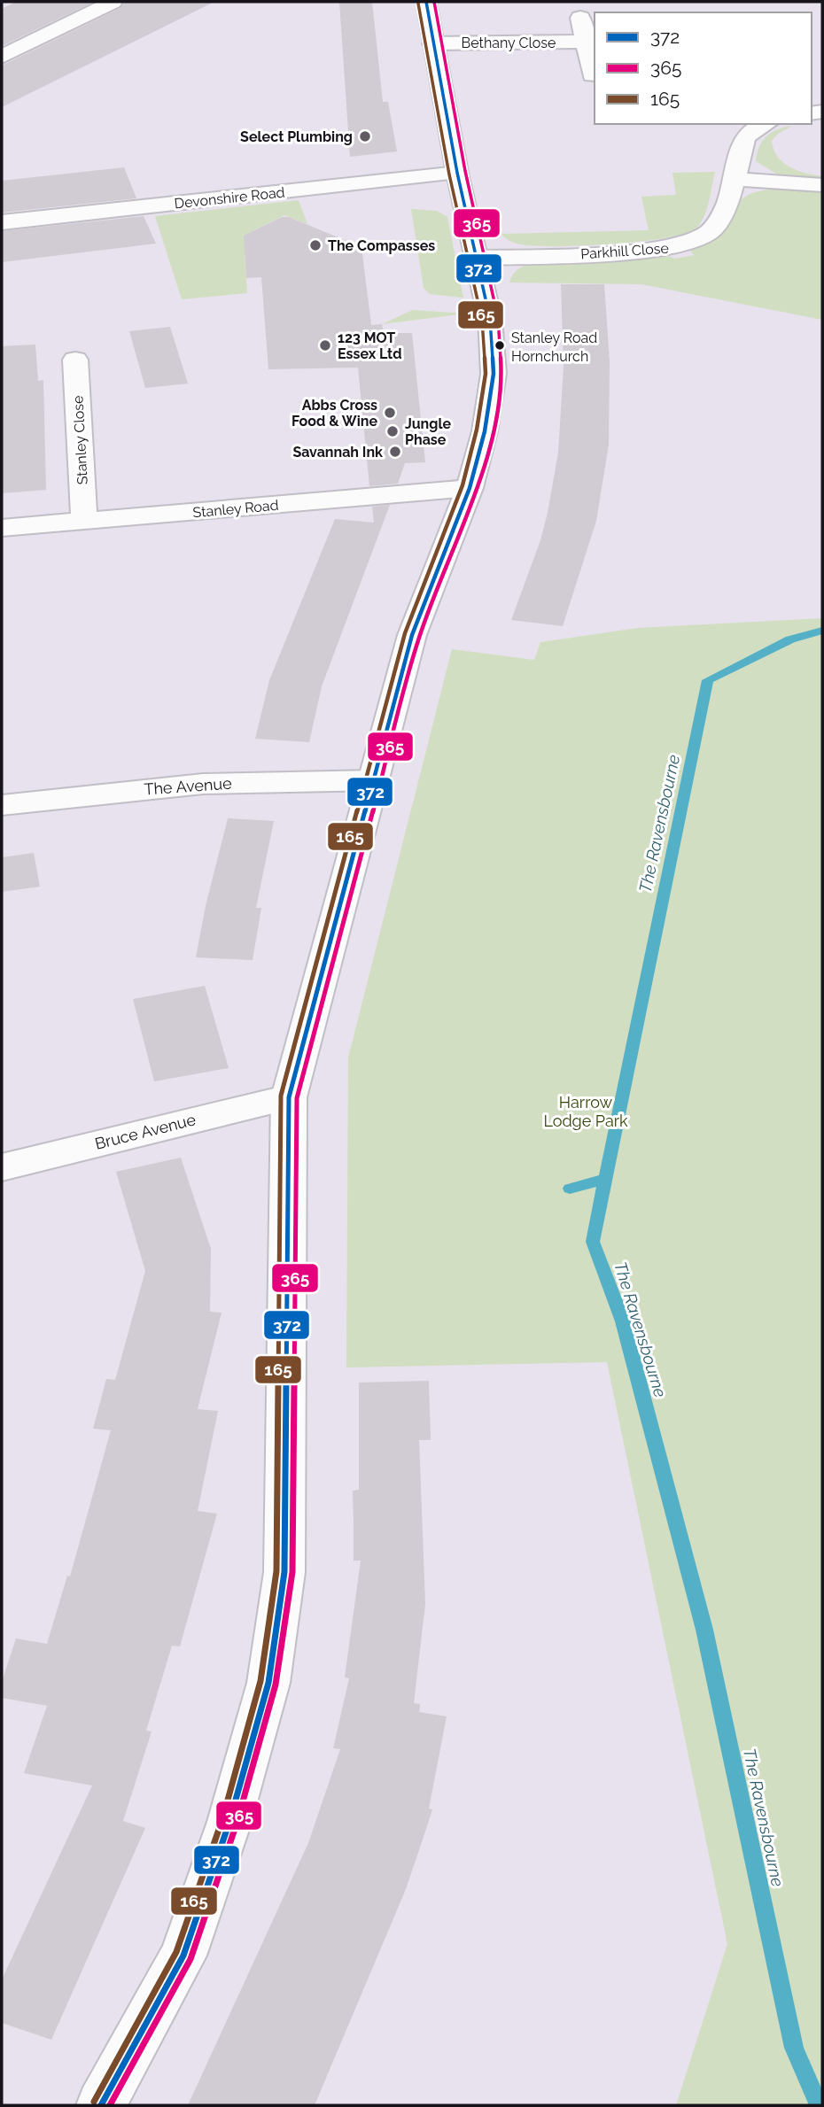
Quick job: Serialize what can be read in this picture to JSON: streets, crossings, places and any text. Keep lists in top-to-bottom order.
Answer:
{
  "streets": {
    "street": [
      "Bethany Close",
      "Devonshire Road",
      "Parkhill Close",
      "Stanley Close",
      "Stanley Road",
      "The Avenue",
      "Bruce Avenue"
    ]
  },
  "crossings": [
    ["Stanley Close", "Stanley Road"]
  ],
  "water": ["The Ravensbourne"],
  "parks": ["Harrow Lodge Park"],
  "places": [
    "Select Plumbing",
    "The Compasses",
    "123 MOT Essex Ltd",
    "Stanley Road Hornchurch",
    "Abbs Cross Food & Wine",
    "Jungle Phase",
    "Savannah Ink"
  ],
  "lines": ["transit line 372", "transit line 365", "transit line 165"],
  "legend": ["372", "365", "165"]
}
